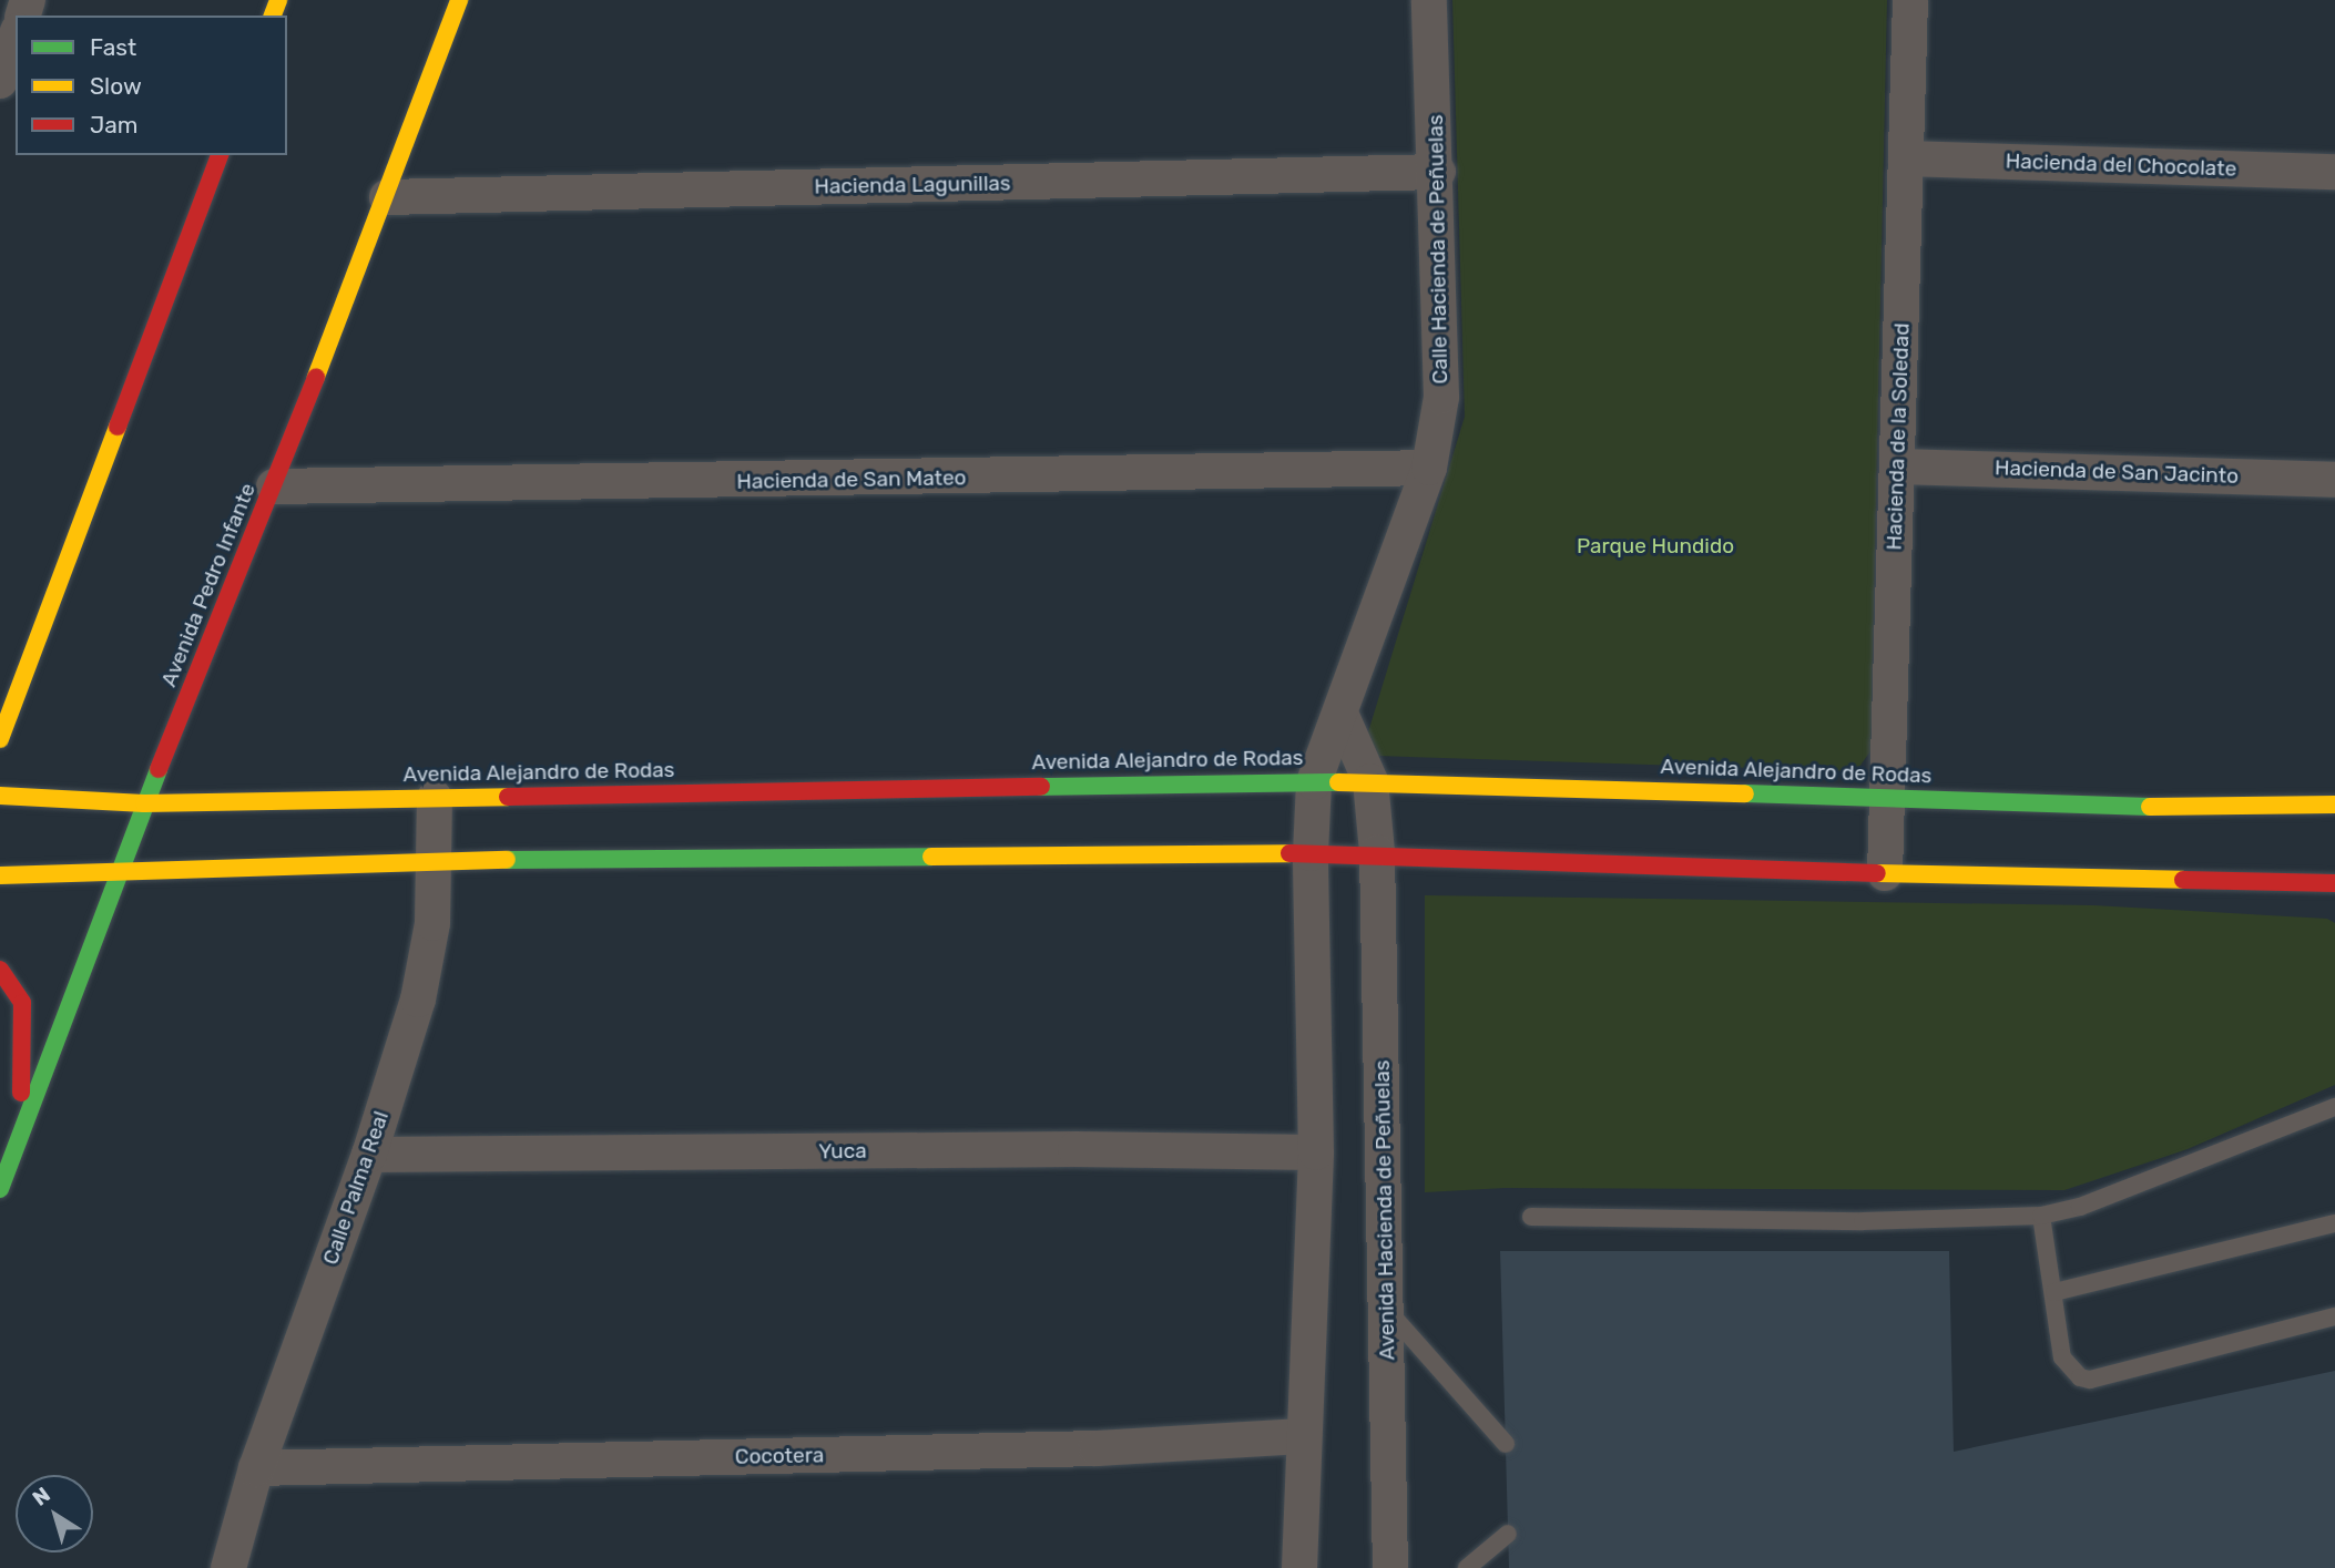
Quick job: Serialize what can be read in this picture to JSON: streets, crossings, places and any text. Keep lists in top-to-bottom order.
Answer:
{
  "streets": {
    "street": [
      "Hacienda del Chocolate",
      "Hacienda Lagunillas",
      "Calle Hacienda de Peñuelas",
      "Hacienda de la Soledad",
      "Hacienda de San Jacinto",
      "Hacienda de San Mateo",
      "Avenida Pedro Infante",
      "Avenida Alejandro de Rodas",
      "Yuca",
      "Calle Palma Real",
      "Avenida Hacienda de Peñuelas",
      "Cocotera"
    ]
  },
  "crossings": [
    ["Hacienda del Chocolate", "Hacienda de la Soledad"],
    ["Hacienda Lagunillas", "Calle Hacienda de Peñuelas"],
    ["Hacienda Lagunillas", "Avenida Pedro Infante"],
    ["Calle Hacienda de Peñuelas", "Hacienda de San Mateo"],
    ["Calle Hacienda de Peñuelas", "Avenida Alejandro de Rodas"],
    ["Hacienda de la Soledad", "Hacienda de San Jacinto"],
    ["Hacienda de la Soledad", "Avenida Alejandro de Rodas"],
    ["Hacienda de San Mateo", "Avenida Pedro Infante"],
    ["Avenida Pedro Infante", "Avenida Alejandro de Rodas"],
    ["Avenida Alejandro de Rodas", "Calle Palma Real"],
    ["Yuca", "Calle Palma Real"],
    ["Calle Palma Real", "Cocotera"]
  ],
  "parks": ["Parque Hundido"],
  "legend": ["Fast", "Slow", "Jam"],
  "north": "top left"
}
